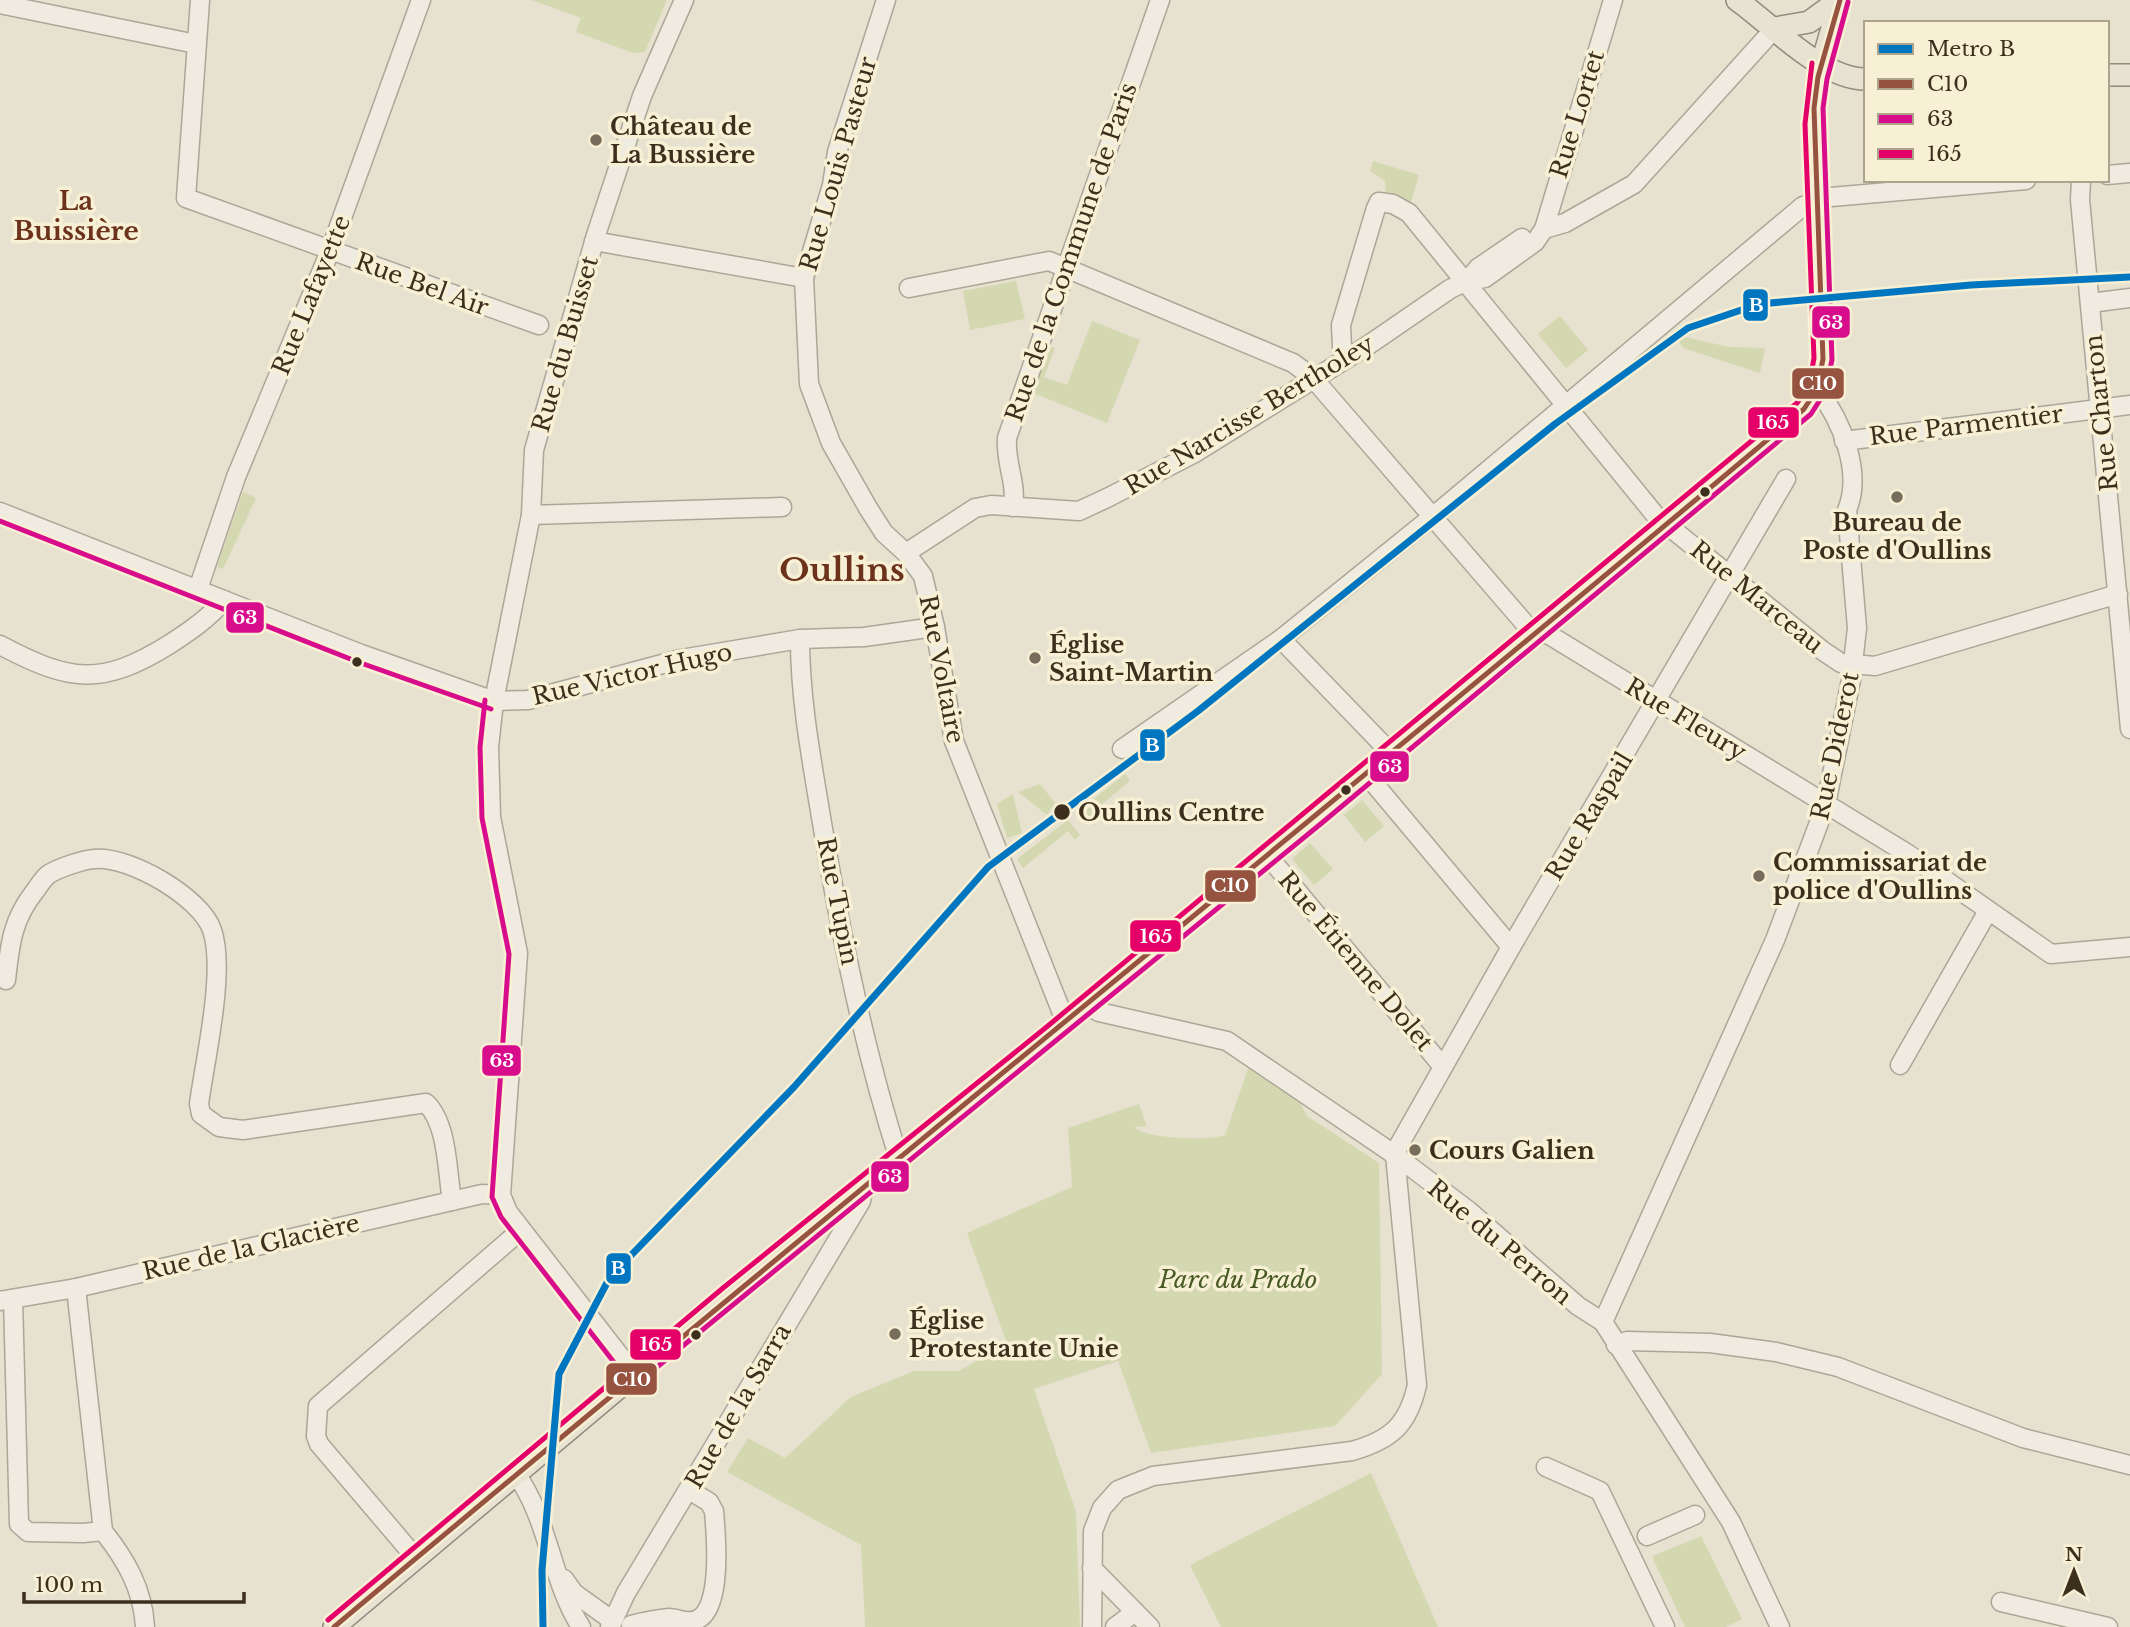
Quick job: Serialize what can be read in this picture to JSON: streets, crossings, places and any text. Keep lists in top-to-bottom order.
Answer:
{
  "streets": {
    "street": [
      "Rue Lortet",
      "Rue Louis Pasteur",
      "Rue de la Commune de Paris",
      "Rue Bel Air",
      "Rue Lafayette",
      "Rue du Buisset",
      "Rue Charton",
      "Rue Narcisse Bertholey",
      "Rue Parmentier",
      "Rue Marceau",
      "Rue Voltaire",
      "Rue Victor Hugo",
      "Rue Fleury",
      "Rue Diderot",
      "Rue Raspail",
      "Rue Tupin",
      "Rue Étienne Dolet",
      "Rue du Perron",
      "Rue de la Glacière",
      "Rue de la Sarra"
    ]
  },
  "crossings": [
    ["Rue Lortet", "Rue Narcisse Bertholey"],
    ["Rue Louis Pasteur", "Rue Narcisse Bertholey"],
    ["Rue Louis Pasteur", "Rue Voltaire"],
    ["Rue de la Commune de Paris", "Rue Narcisse Bertholey"],
    ["Rue de la Commune de Paris", "Rue Fleury"],
    ["Rue Bel Air", "Rue Lafayette"],
    ["Rue du Buisset", "Rue Victor Hugo"],
    ["Rue du Buisset", "Rue de la Glacière"],
    ["Rue Charton", "Rue Parmentier"],
    ["Rue Charton", "Rue Marceau"],
    ["Rue Narcisse Bertholey", "Rue Marceau"],
    ["Rue Narcisse Bertholey", "Rue Voltaire"],
    ["Rue Narcisse Bertholey", "Rue Fleury"],
    ["Rue Parmentier", "Rue Diderot"],
    ["Rue Marceau", "Rue Diderot"],
    ["Rue Marceau", "Rue Raspail"],
    ["Rue Voltaire", "Rue Victor Hugo"],
    ["Rue Victor Hugo", "Rue Tupin"],
    ["Rue Fleury", "Rue Diderot"],
    ["Rue Fleury", "Rue Raspail"],
    ["Rue Diderot", "Rue du Perron"],
    ["Rue Raspail", "Rue Étienne Dolet"],
    ["Rue Raspail", "Rue du Perron"]
  ],
  "districts": ["La Buissière", "Oullins"],
  "parks": ["Parc du Prado"],
  "places": [
    "Château de La Bussière",
    "Bureau de Poste d'Oullins",
    "Église Saint-Martin",
    "Oullins Centre",
    "Commissariat de police d'Oullins",
    "Cours Galien",
    "Église Protestante Unie"
  ],
  "lines": [
    "transit line C10",
    "transit line 63",
    "transit line 165",
    "metro line B"
  ],
  "legend": [
    "Metro B",
    "C10",
    "63",
    "165"
  ],
  "scale_bar": "100 m",
  "north": "top"
}
